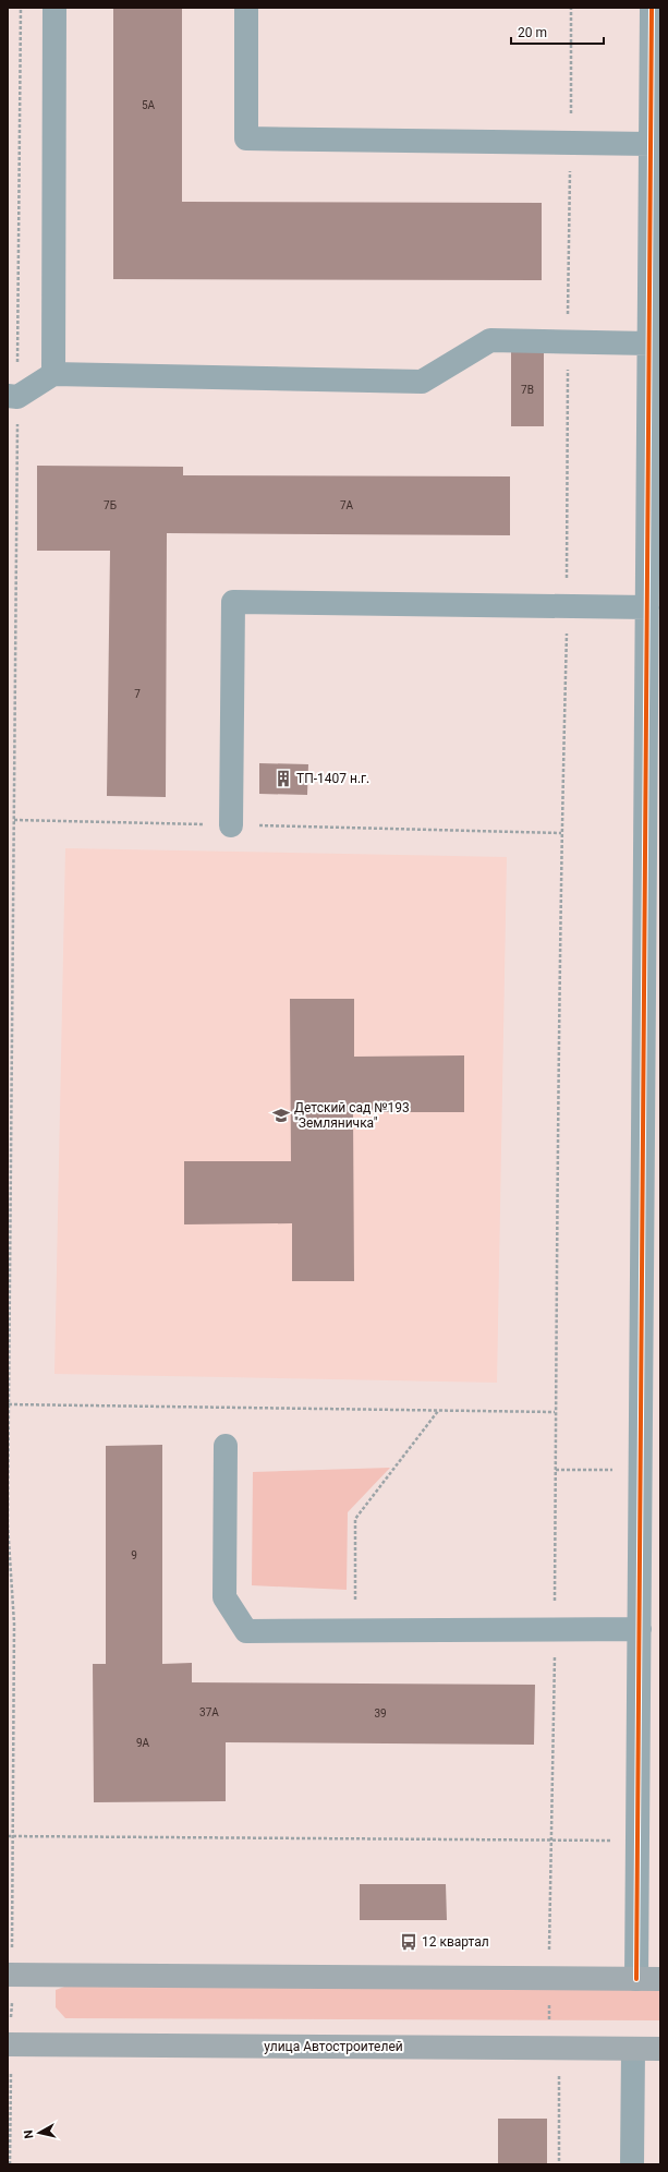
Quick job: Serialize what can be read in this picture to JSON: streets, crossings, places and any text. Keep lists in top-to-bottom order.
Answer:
{
  "streets": {
    "main road": ["улица Автостроителей"]
  },
  "places": {
    "building": ["ТП-1407 н.г."],
    "school or university": ["Детский сад №193 \"Земляничка\""],
    "bus stop": ["12 квартал"]
  },
  "house_numbers": [
    "5А",
    "7В",
    "7Б",
    "7А",
    "7",
    "9",
    "37А",
    "39",
    "9А"
  ],
  "scale_bar": "20 m",
  "north": "left"
}
